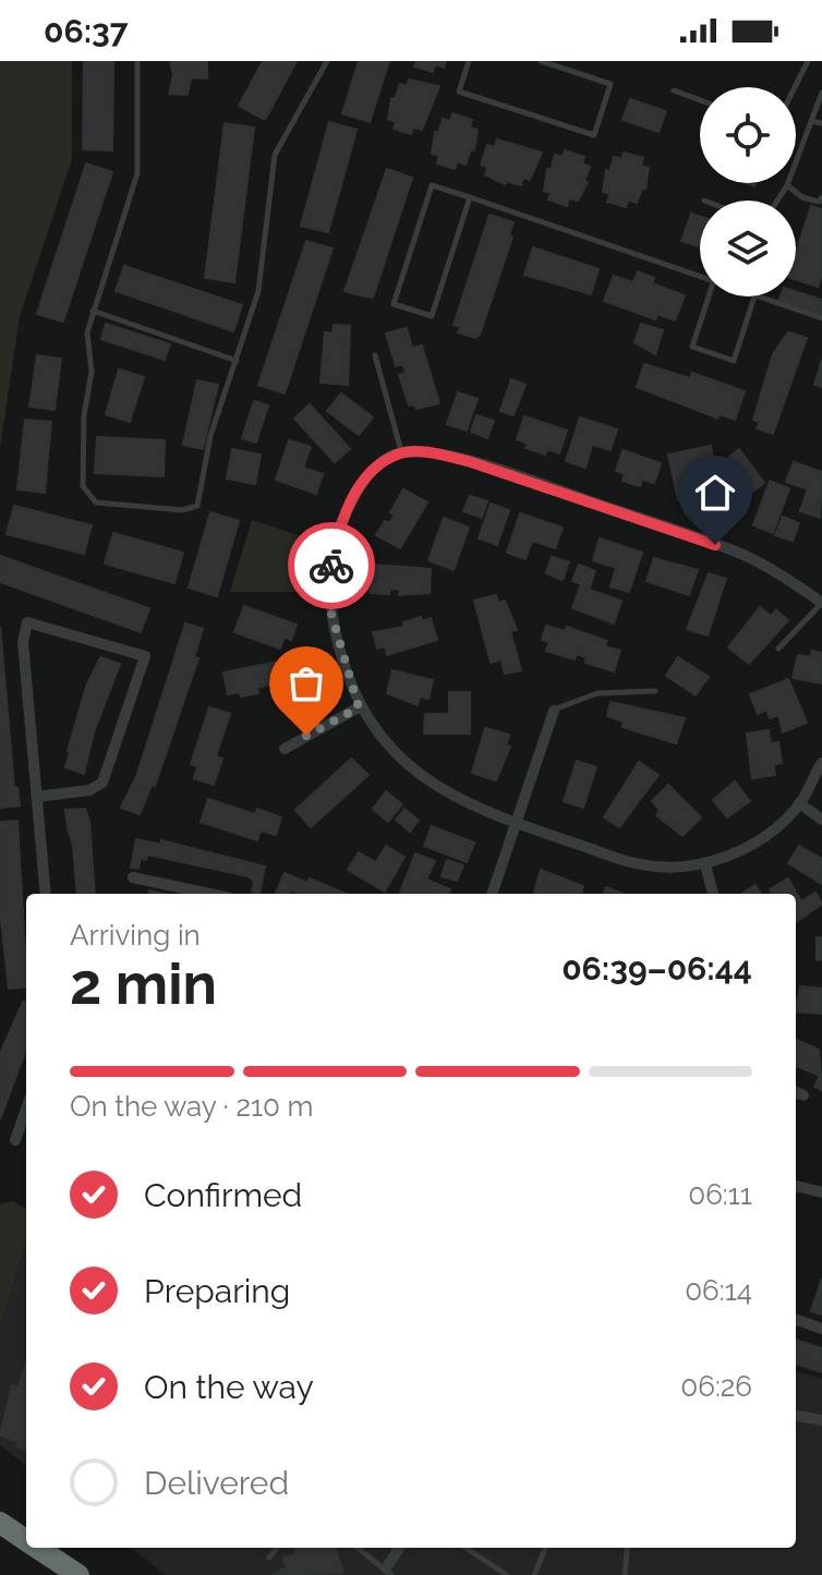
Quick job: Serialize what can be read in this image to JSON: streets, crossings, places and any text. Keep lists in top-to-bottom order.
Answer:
{
  "page": {
    "status": "06:37",
    "heading": ["2 min", "Arriving in", "06:39–06:44"],
    "bar": "On the way · 210 m",
    "list": [
      ["Confirmed", "06:11"],
      ["Preparing", "06:14"],
      ["On the way", "06:26"],
      "Delivered"
    ]
  }
}
